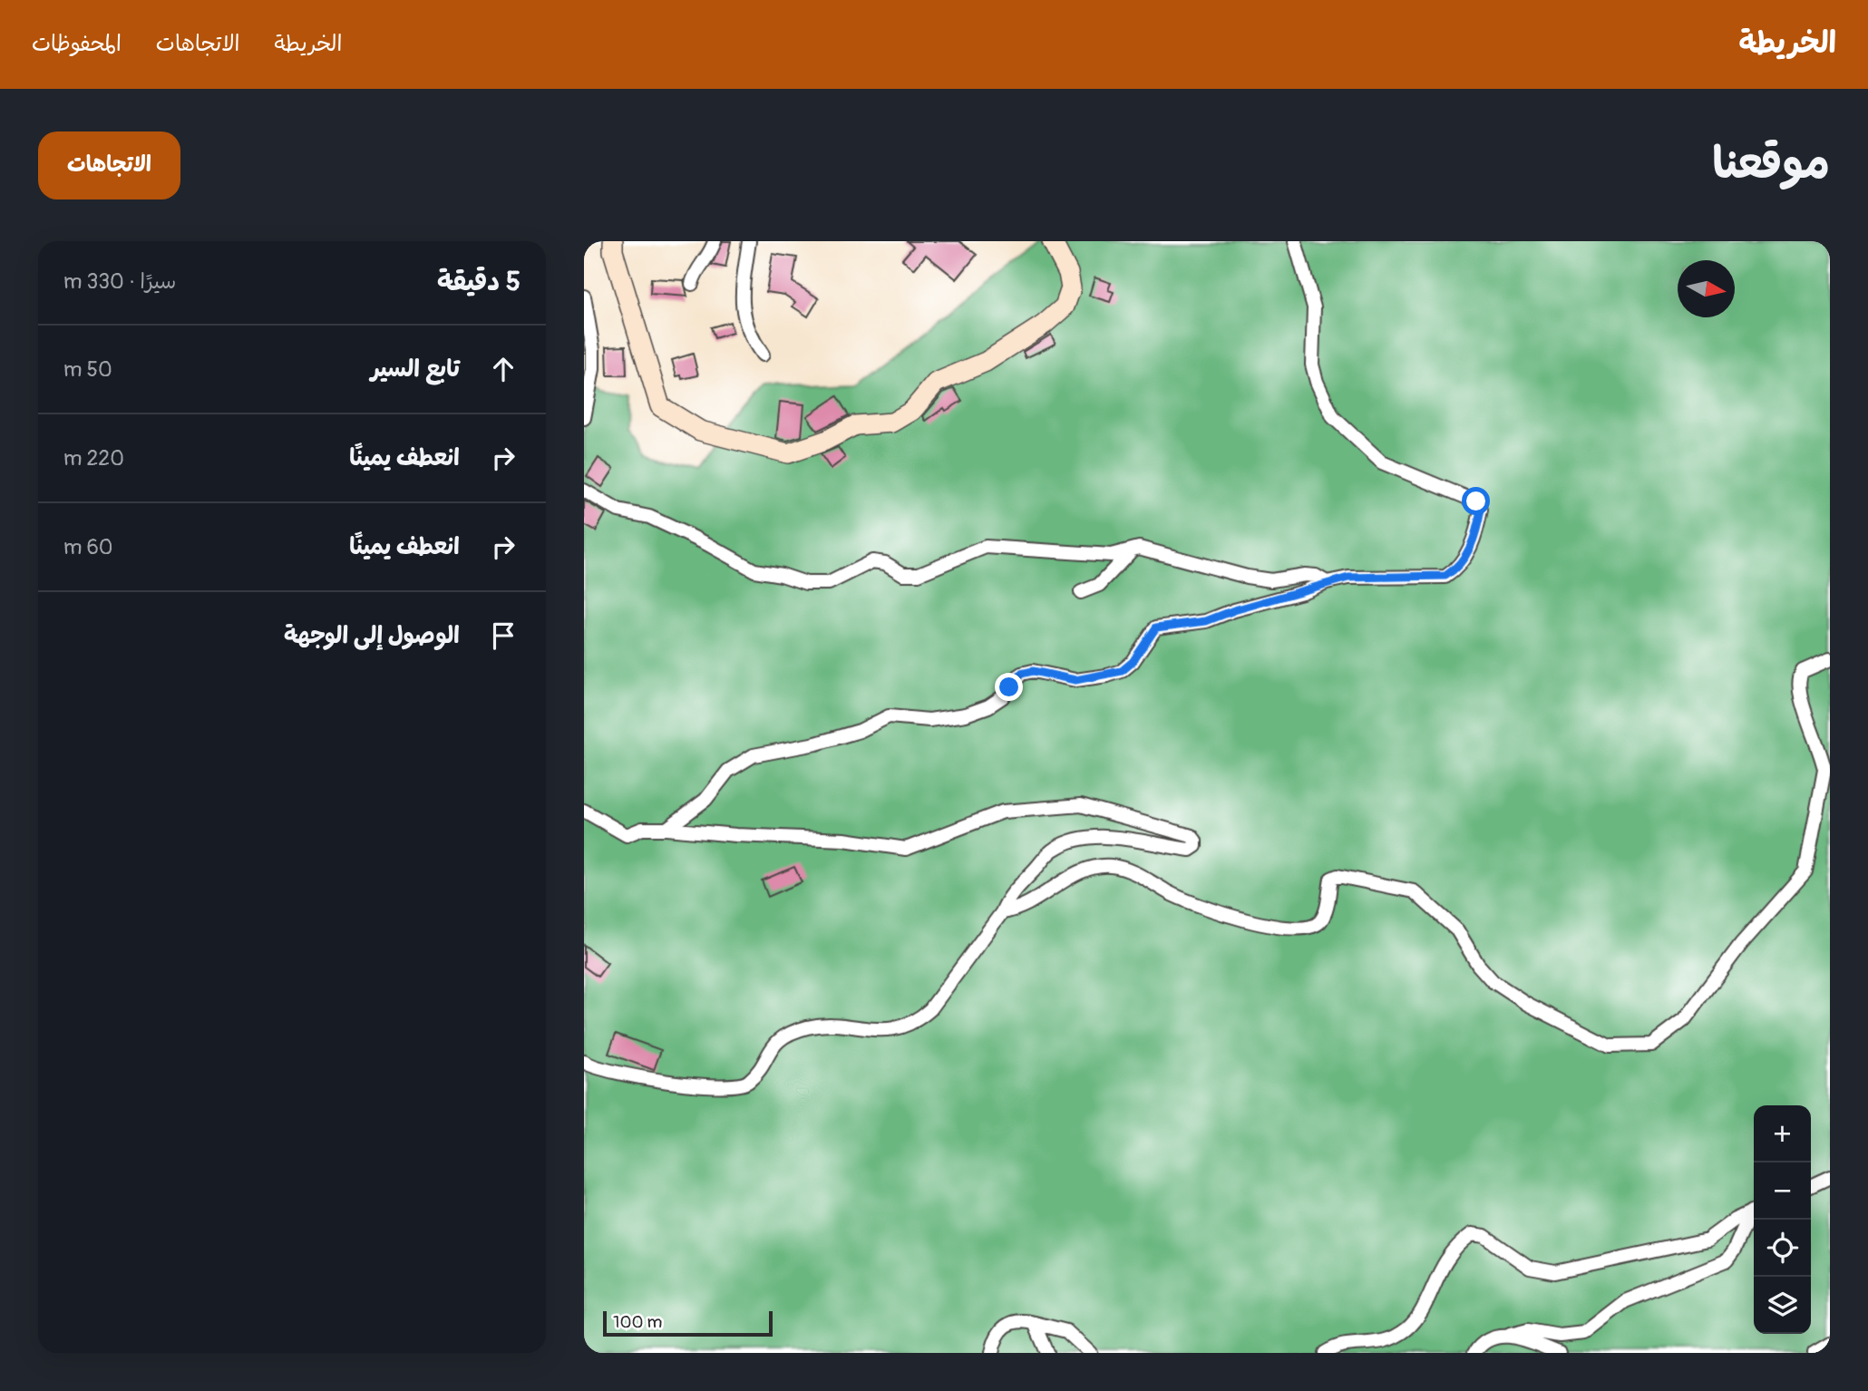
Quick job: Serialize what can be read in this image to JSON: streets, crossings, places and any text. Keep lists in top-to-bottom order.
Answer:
{
  "scale_bar": "100 m",
  "north": "right",
  "page": {
    "header": "الخريطة",
    "nav": ["الخريطة", "الاتجاهات", "المحفوظات"],
    "title": "موقعنا",
    "buttons": "الاتجاهات",
    "heading": ["5 دقيقة", "سيرًا · 330 m"],
    "list": [
      ["تابع السير", "50 m"],
      ["انعطف يمينًا", "220 m"],
      ["انعطف يمينًا", "60 m"],
      "الوصول إلى الوجهة"
    ],
    "map_buttons": ["+", "−"],
    "scale": "100 m"
  }
}
